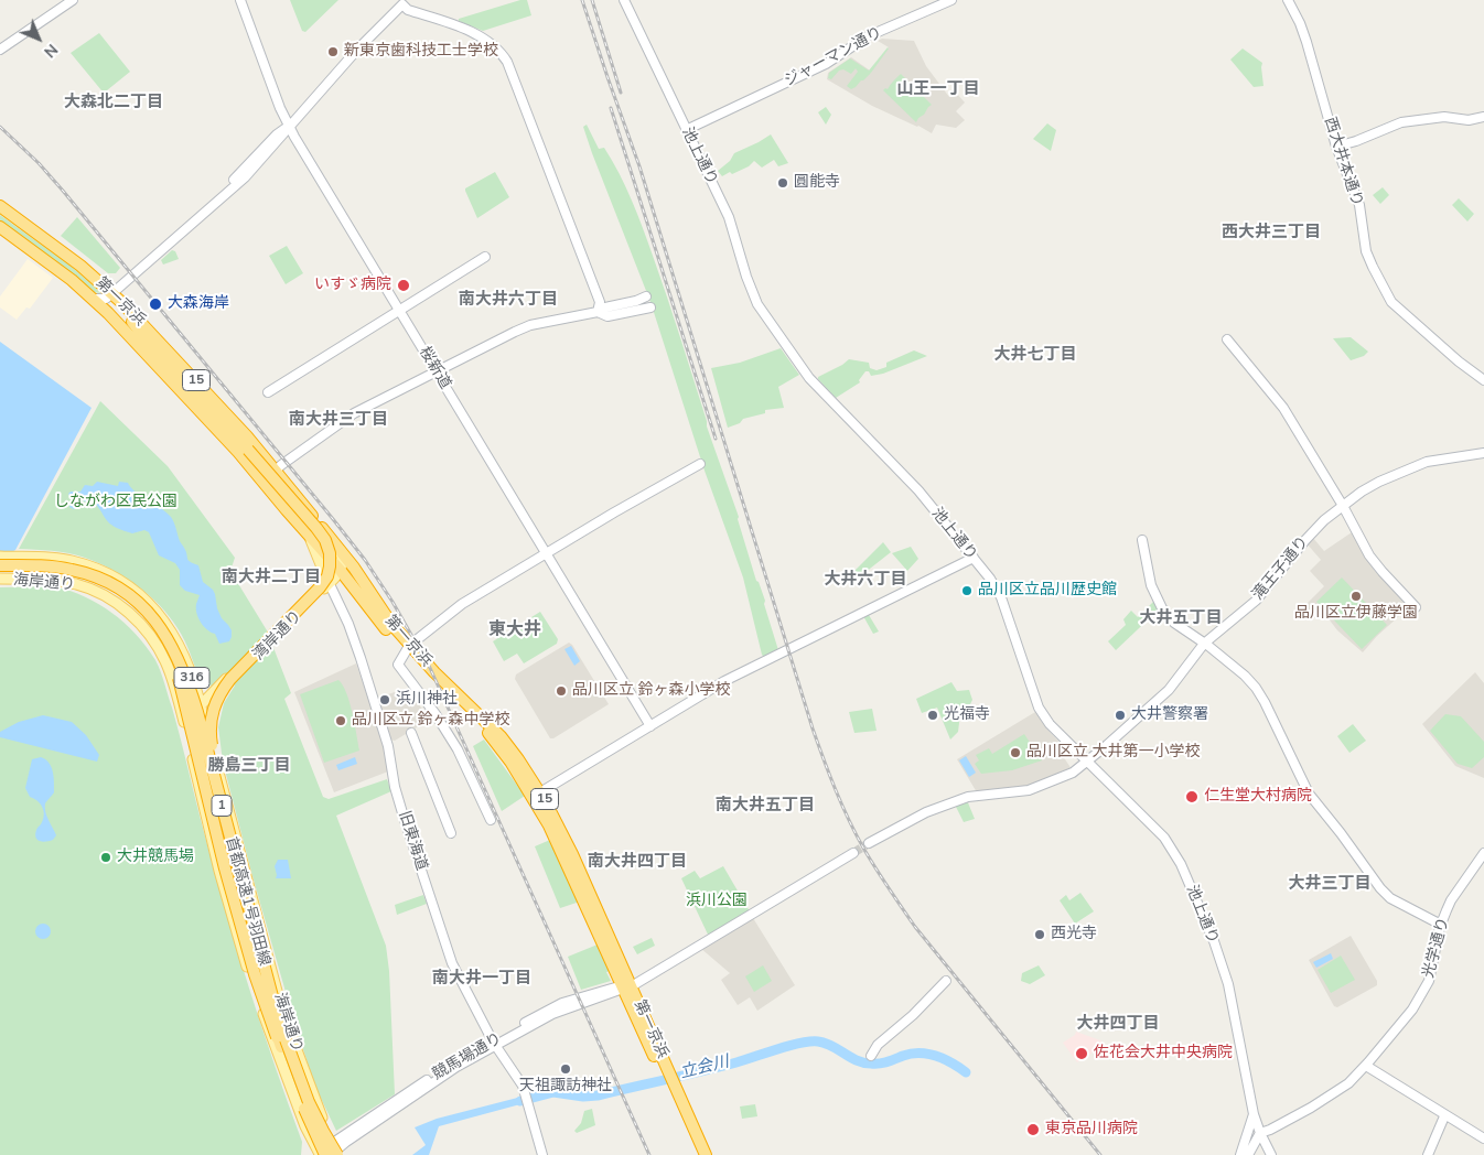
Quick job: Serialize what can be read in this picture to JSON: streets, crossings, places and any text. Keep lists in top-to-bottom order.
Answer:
{
  "streets": {
    "highway": [
      "第一京浜",
      "15",
      "1",
      "首都高速1号羽田線"
    ],
    "main road": ["海岸通り", "湾岸通り", "316"],
    "street": [
      "ジャーマン通り",
      "池上通り",
      "西大井本通り",
      "桜新道",
      "滝王子通り",
      "旧東海道",
      "光学通り",
      "競馬場通り"
    ]
  },
  "crossings": [
    ["ジャーマン通り", "池上通り"],
    ["池上通り", "滝王子通り"],
    ["池上通り", "光学通り"],
    ["第一京浜", "15"],
    ["第一京浜", "湾岸通り"],
    ["第一京浜", "競馬場通り"],
    ["海岸通り", "湾岸通り"],
    ["海岸通り", "首都高速1号羽田線"],
    ["海岸通り", "競馬場通り"],
    ["湾岸通り", "旧東海道"],
    ["旧東海道", "競馬場通り"],
    ["首都高速1号羽田線", "競馬場通り"]
  ],
  "districts": [
    "山王一丁目",
    "大森北二丁目",
    "西大井三丁目",
    "南大井六丁目",
    "大井七丁目",
    "南大井三丁目",
    "南大井二丁目",
    "大井六丁目",
    "大井五丁目",
    "東大井",
    "勝島三丁目",
    "南大井五丁目",
    "南大井四丁目",
    "大井三丁目",
    "南大井一丁目",
    "大井四丁目"
  ],
  "water": ["立会川"],
  "parks": ["しながわ区民公園", "浜川公園"],
  "places": [
    "新東京歯科技工士学校",
    "圓能寺",
    "いすゞ病院",
    "大森海岸",
    "品川区立品川歴史館",
    "品川区立伊藤学園",
    "品川区立 鈴ヶ森小学校",
    "浜川神社",
    "光福寺",
    "大井警察署",
    "品川区立 鈴ヶ森中学校",
    "品川区立 大井第一小学校",
    "仁生堂大村病院",
    "大井競馬場",
    "西光寺",
    "佐花会大井中央病院",
    "天祖諏訪神社",
    "東京品川病院"
  ],
  "north": "bottom right"
}
